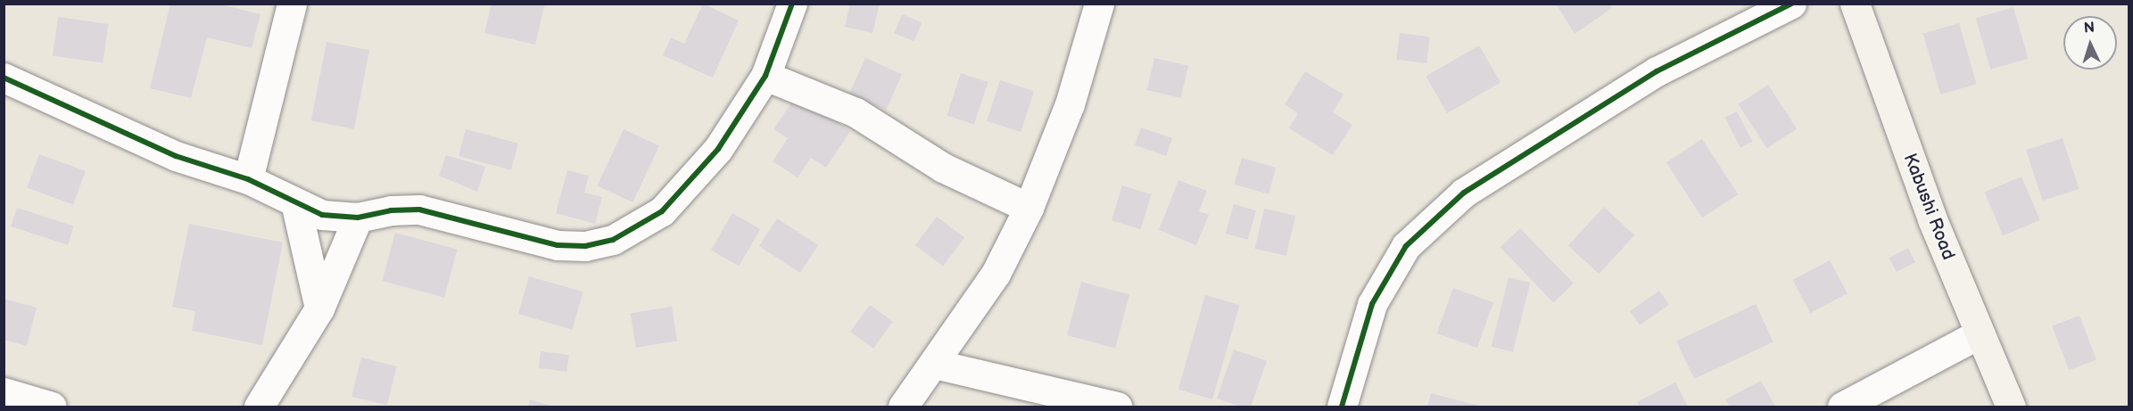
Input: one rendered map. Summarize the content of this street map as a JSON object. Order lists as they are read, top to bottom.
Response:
{
  "streets": {
    "main road": ["Kabushi Road"]
  },
  "north": "top"
}
